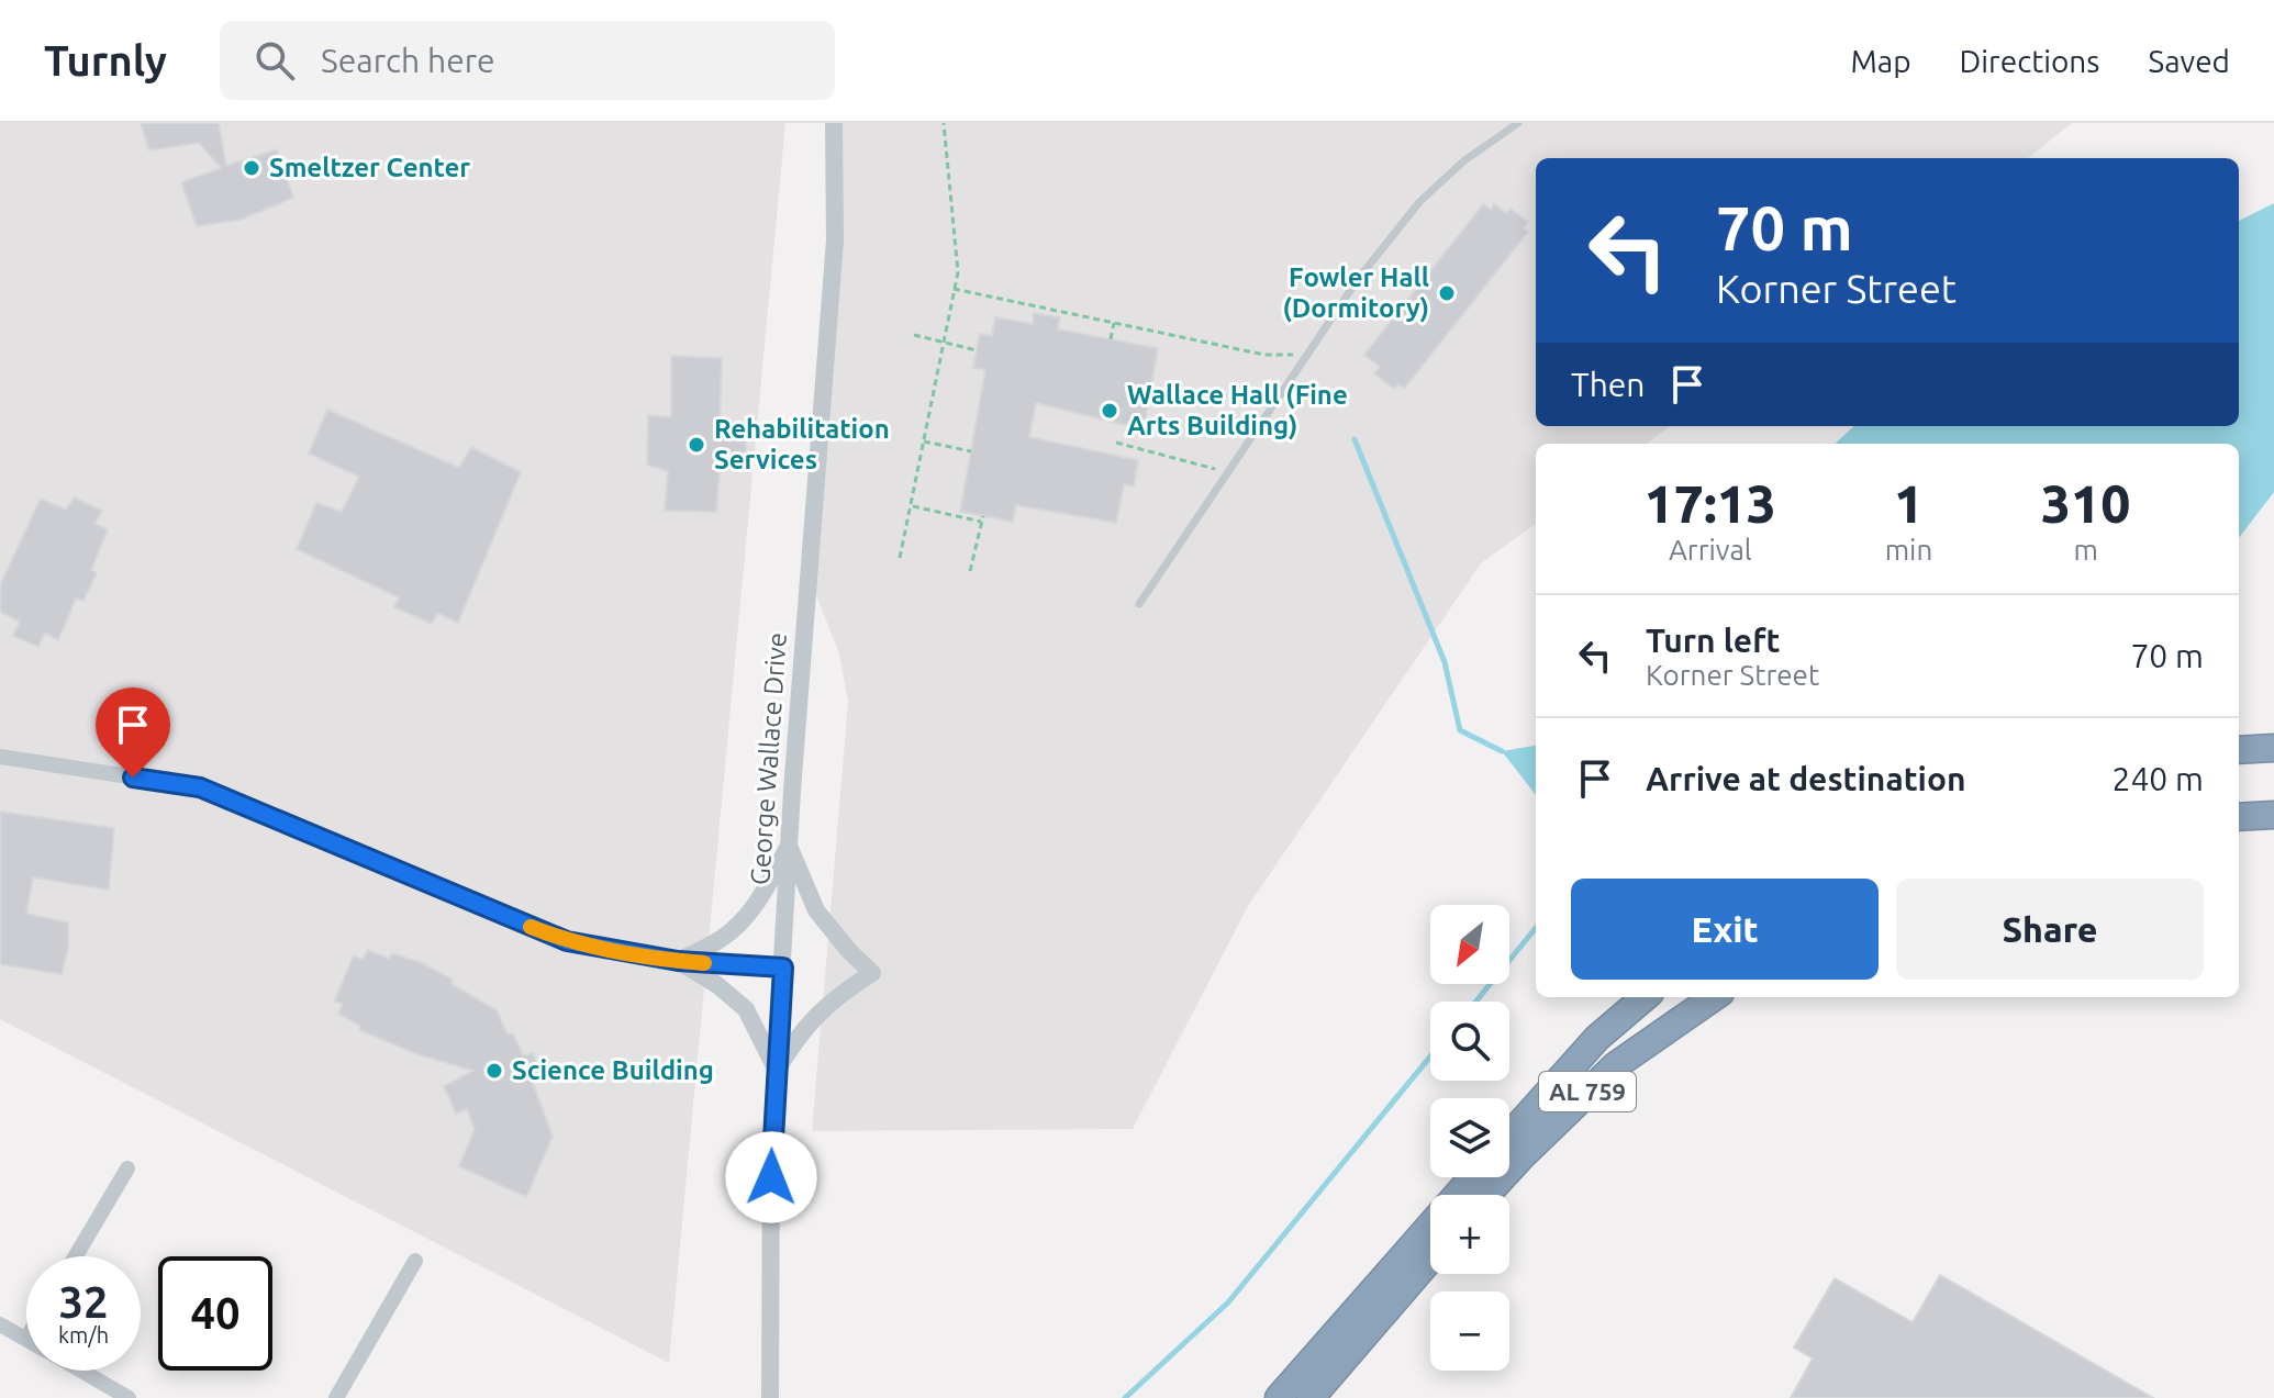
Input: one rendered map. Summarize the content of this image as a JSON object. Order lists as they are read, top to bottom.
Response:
{
  "streets": {
    "highway": ["AL 759"],
    "street": ["George Wallace Drive"]
  },
  "places": [
    "Smeltzer Center",
    "Fowler Hall (Dormitory)",
    "Wallace Hall (Fine Arts Building)",
    "Rehabilitation Services",
    "Science Building"
  ],
  "north": "bottom left",
  "page": {
    "header": "Turnly",
    "search": "Search here",
    "nav": ["Map", "Directions", "Saved"],
    "turn": ["70 m", "Korner Street"],
    "then": "Then",
    "eta": [
      "17:13",
      "Arrival",
      "1",
      "min",
      "310",
      "m"
    ],
    "list": [
      {
        "name": "Turn left",
        "note": "Korner Street",
        "value": "70 m"
      },
      {
        "name": "Arrive at destination",
        "value": "240 m"
      }
    ],
    "buttons": ["Exit", "Share"],
    "map_buttons": ["+", "−"],
    "speed": "32 km/h",
    "limit": "40"
  }
}
